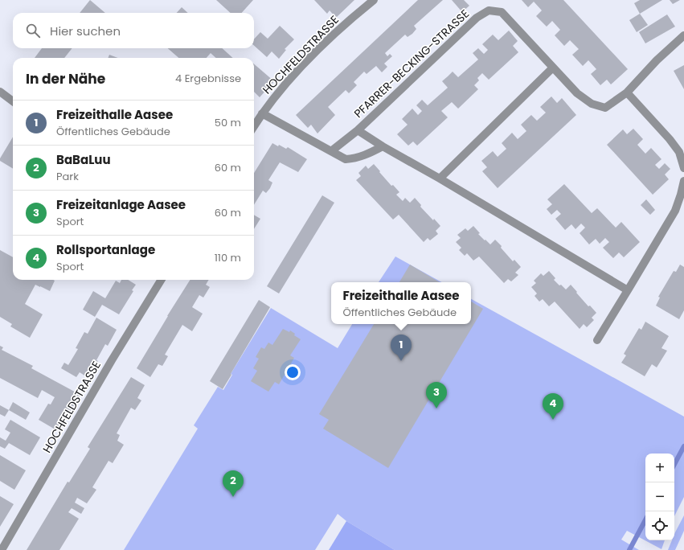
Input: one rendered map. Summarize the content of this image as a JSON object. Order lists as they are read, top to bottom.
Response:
{
  "streets": {
    "street": ["HOCHFELDSTRASSE", "PFARRER-BECKING-STRASSE"]
  },
  "page": {
    "search": "Hier suchen",
    "heading": ["In der Nähe", "4 Ergebnisse"],
    "list": [
      {
        "mark": "1",
        "name": "Freizeithalle Aasee",
        "note": "Öffentliches Gebäude",
        "value": "50 m"
      },
      {
        "mark": "2",
        "name": "BaBaLuu",
        "note": "Park",
        "value": "60 m"
      },
      {
        "mark": "3",
        "name": "Freizeitanlage Aasee",
        "note": "Sport",
        "value": "60 m"
      },
      {
        "mark": "4",
        "name": "Rollsportanlage",
        "note": "Sport",
        "value": "110 m"
      }
    ],
    "popup": ["Freizeithalle Aasee", "Öffentliches Gebäude"],
    "pins": [
      "1",
      "3",
      "4",
      "2"
    ],
    "map_buttons": ["+", "−"]
  }
}
